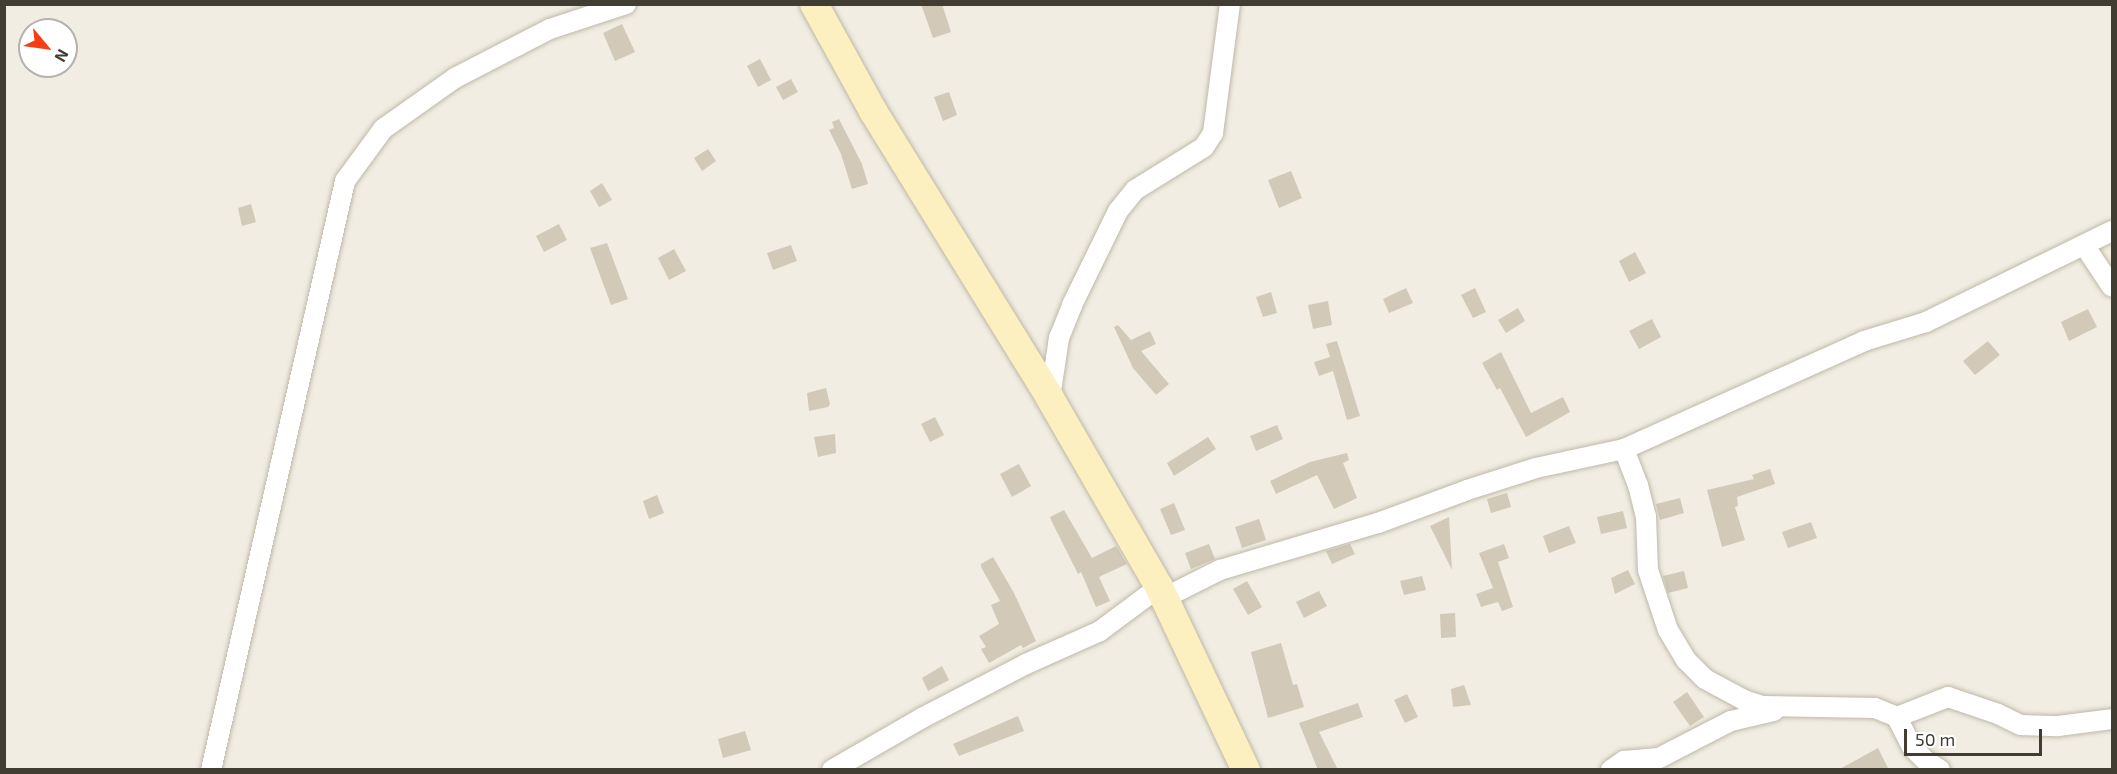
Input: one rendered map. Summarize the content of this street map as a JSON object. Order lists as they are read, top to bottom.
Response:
{
  "scale_bar": "50 m",
  "north": "bottom right"
}
